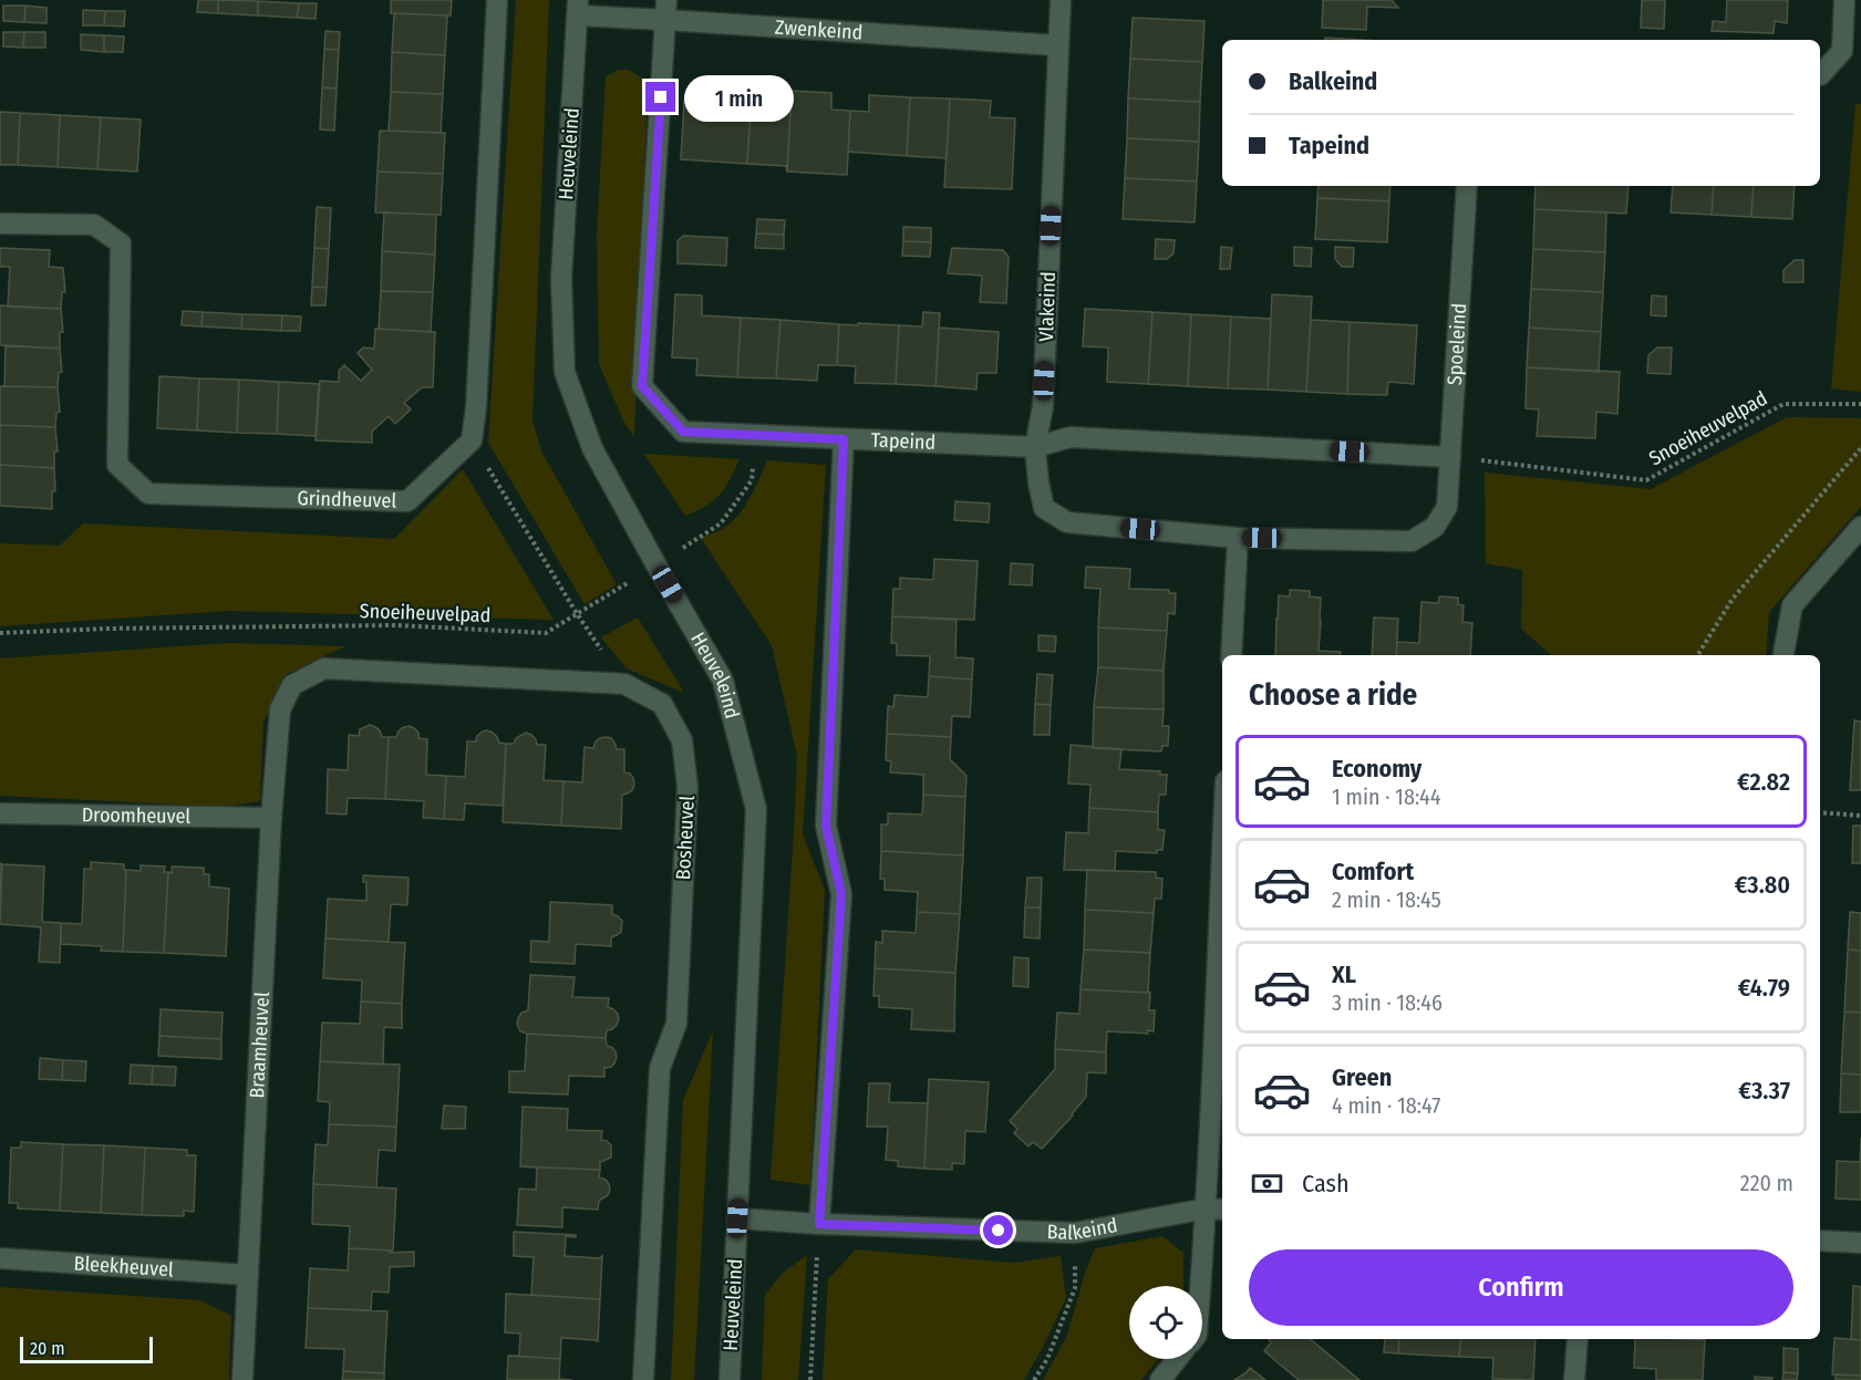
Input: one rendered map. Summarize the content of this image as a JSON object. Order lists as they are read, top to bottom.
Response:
{
  "streets": {
    "street": [
      "Zwenkeind",
      "Heuveleind",
      "Vlakeind",
      "Spoeleind",
      "Tapeind",
      "Grindheuvel",
      "Droomheuvel",
      "Bosheuvel",
      "Braamheuvel",
      "Balkeind",
      "Bleekheuvel"
    ],
    "path": ["Snoeiheuvelpad"]
  },
  "crossings": [
    ["Zwenkeind", "Heuveleind"],
    ["Zwenkeind", "Vlakeind"],
    ["Zwenkeind", "Tapeind"],
    ["Heuveleind", "Snoeiheuvelpad"],
    ["Heuveleind", "Balkeind"],
    ["Vlakeind", "Tapeind"],
    ["Spoeleind", "Snoeiheuvelpad"],
    ["Spoeleind", "Tapeind"],
    ["Snoeiheuvelpad", "Tapeind"],
    ["Droomheuvel", "Braamheuvel"],
    ["Bosheuvel", "Braamheuvel"],
    ["Braamheuvel", "Bleekheuvel"]
  ],
  "scale_bar": "20 m",
  "page": {
    "banner": ["Balkeind", "Tapeind"],
    "bubble": "1 min",
    "heading": "Choose a ride",
    "list": [
      {
        "name": "Economy",
        "note": "1 min · 18:44",
        "value": "€2.82"
      },
      {
        "name": "Comfort",
        "note": "2 min · 18:45",
        "value": "€3.80"
      },
      {
        "name": "XL",
        "note": "3 min · 18:46",
        "value": "€4.79"
      },
      {
        "name": "Green",
        "note": "4 min · 18:47",
        "value": "€3.37"
      }
    ],
    "pay": ["Cash", "220 m"],
    "buttons": "Confirm",
    "scale": "20 m"
  }
}
